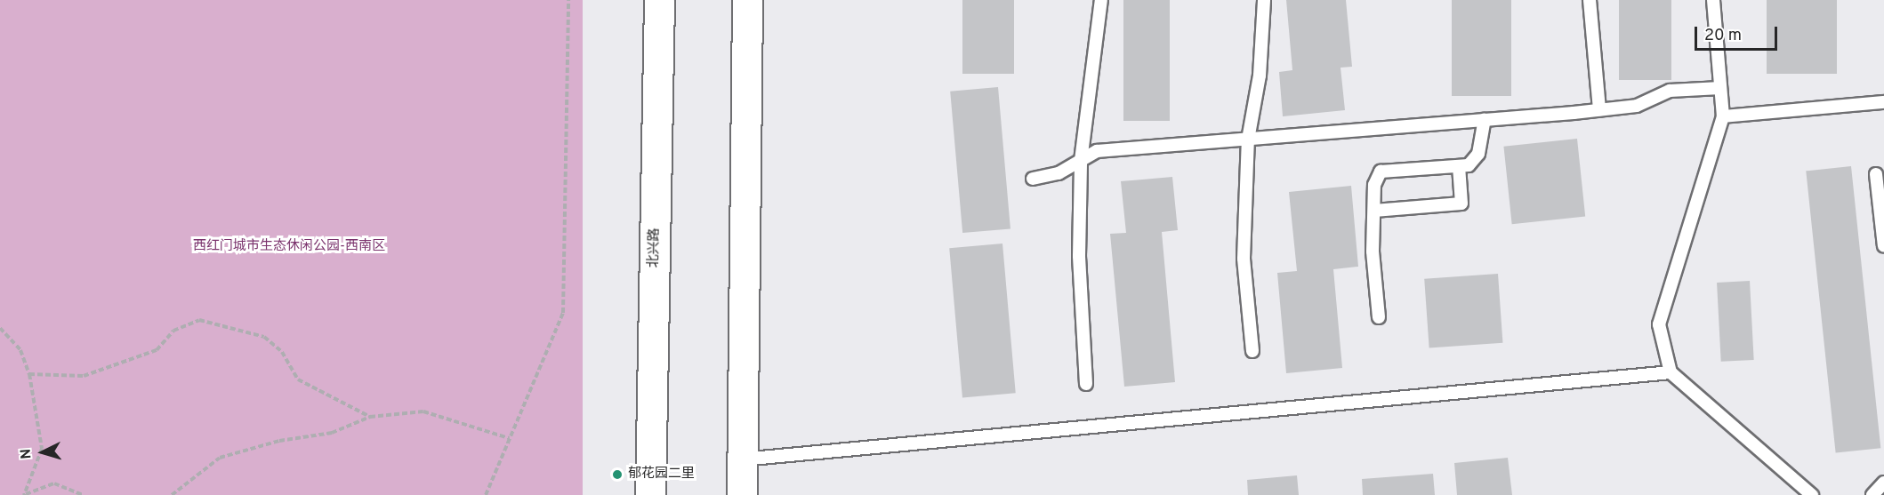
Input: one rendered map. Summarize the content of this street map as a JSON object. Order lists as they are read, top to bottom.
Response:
{
  "streets": {
    "main road": ["北兴路"]
  },
  "parks": ["西红门城市生态休闲公园-西南区"],
  "places": ["郁花园二里"],
  "scale_bar": "20 m",
  "north": "left"
}
